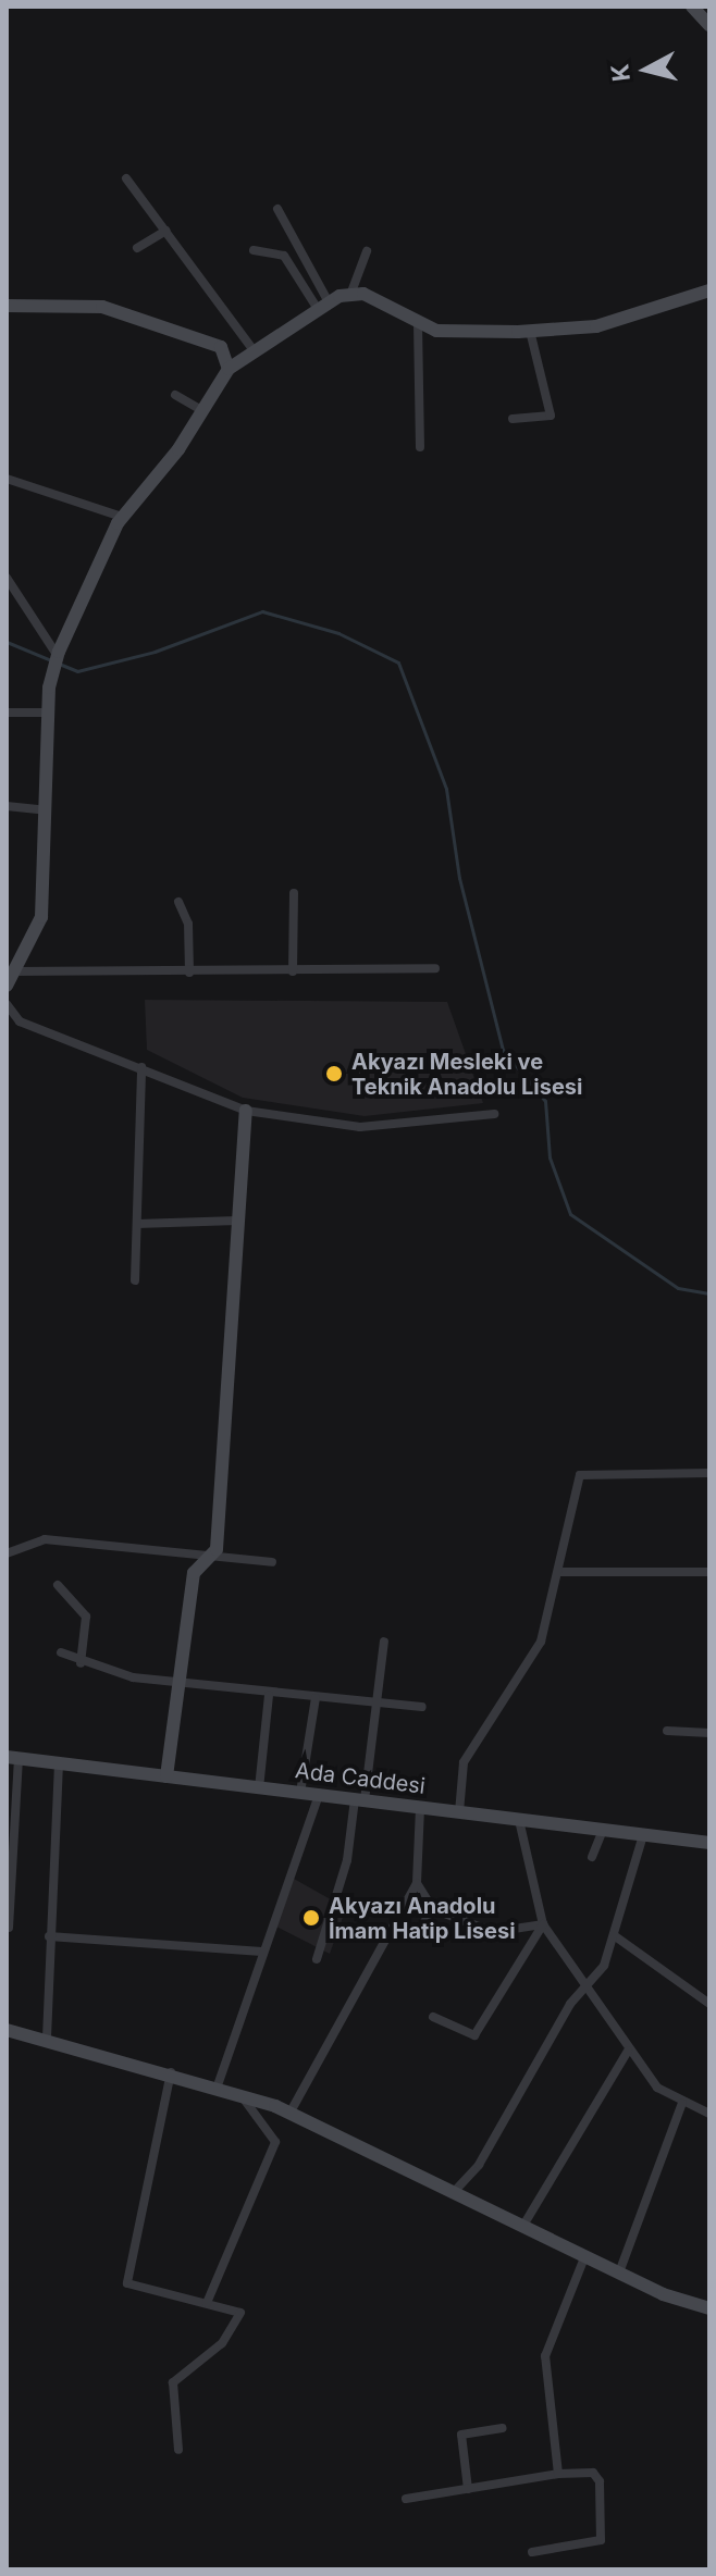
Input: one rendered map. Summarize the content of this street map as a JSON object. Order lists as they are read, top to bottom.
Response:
{
  "streets": {
    "street": ["Ada Caddesi"]
  },
  "places": ["Akyazı Mesleki ve Teknik Anadolu Lisesi", "Akyazı Anadolu İmam Hatip Lisesi"],
  "north": "left"
}
